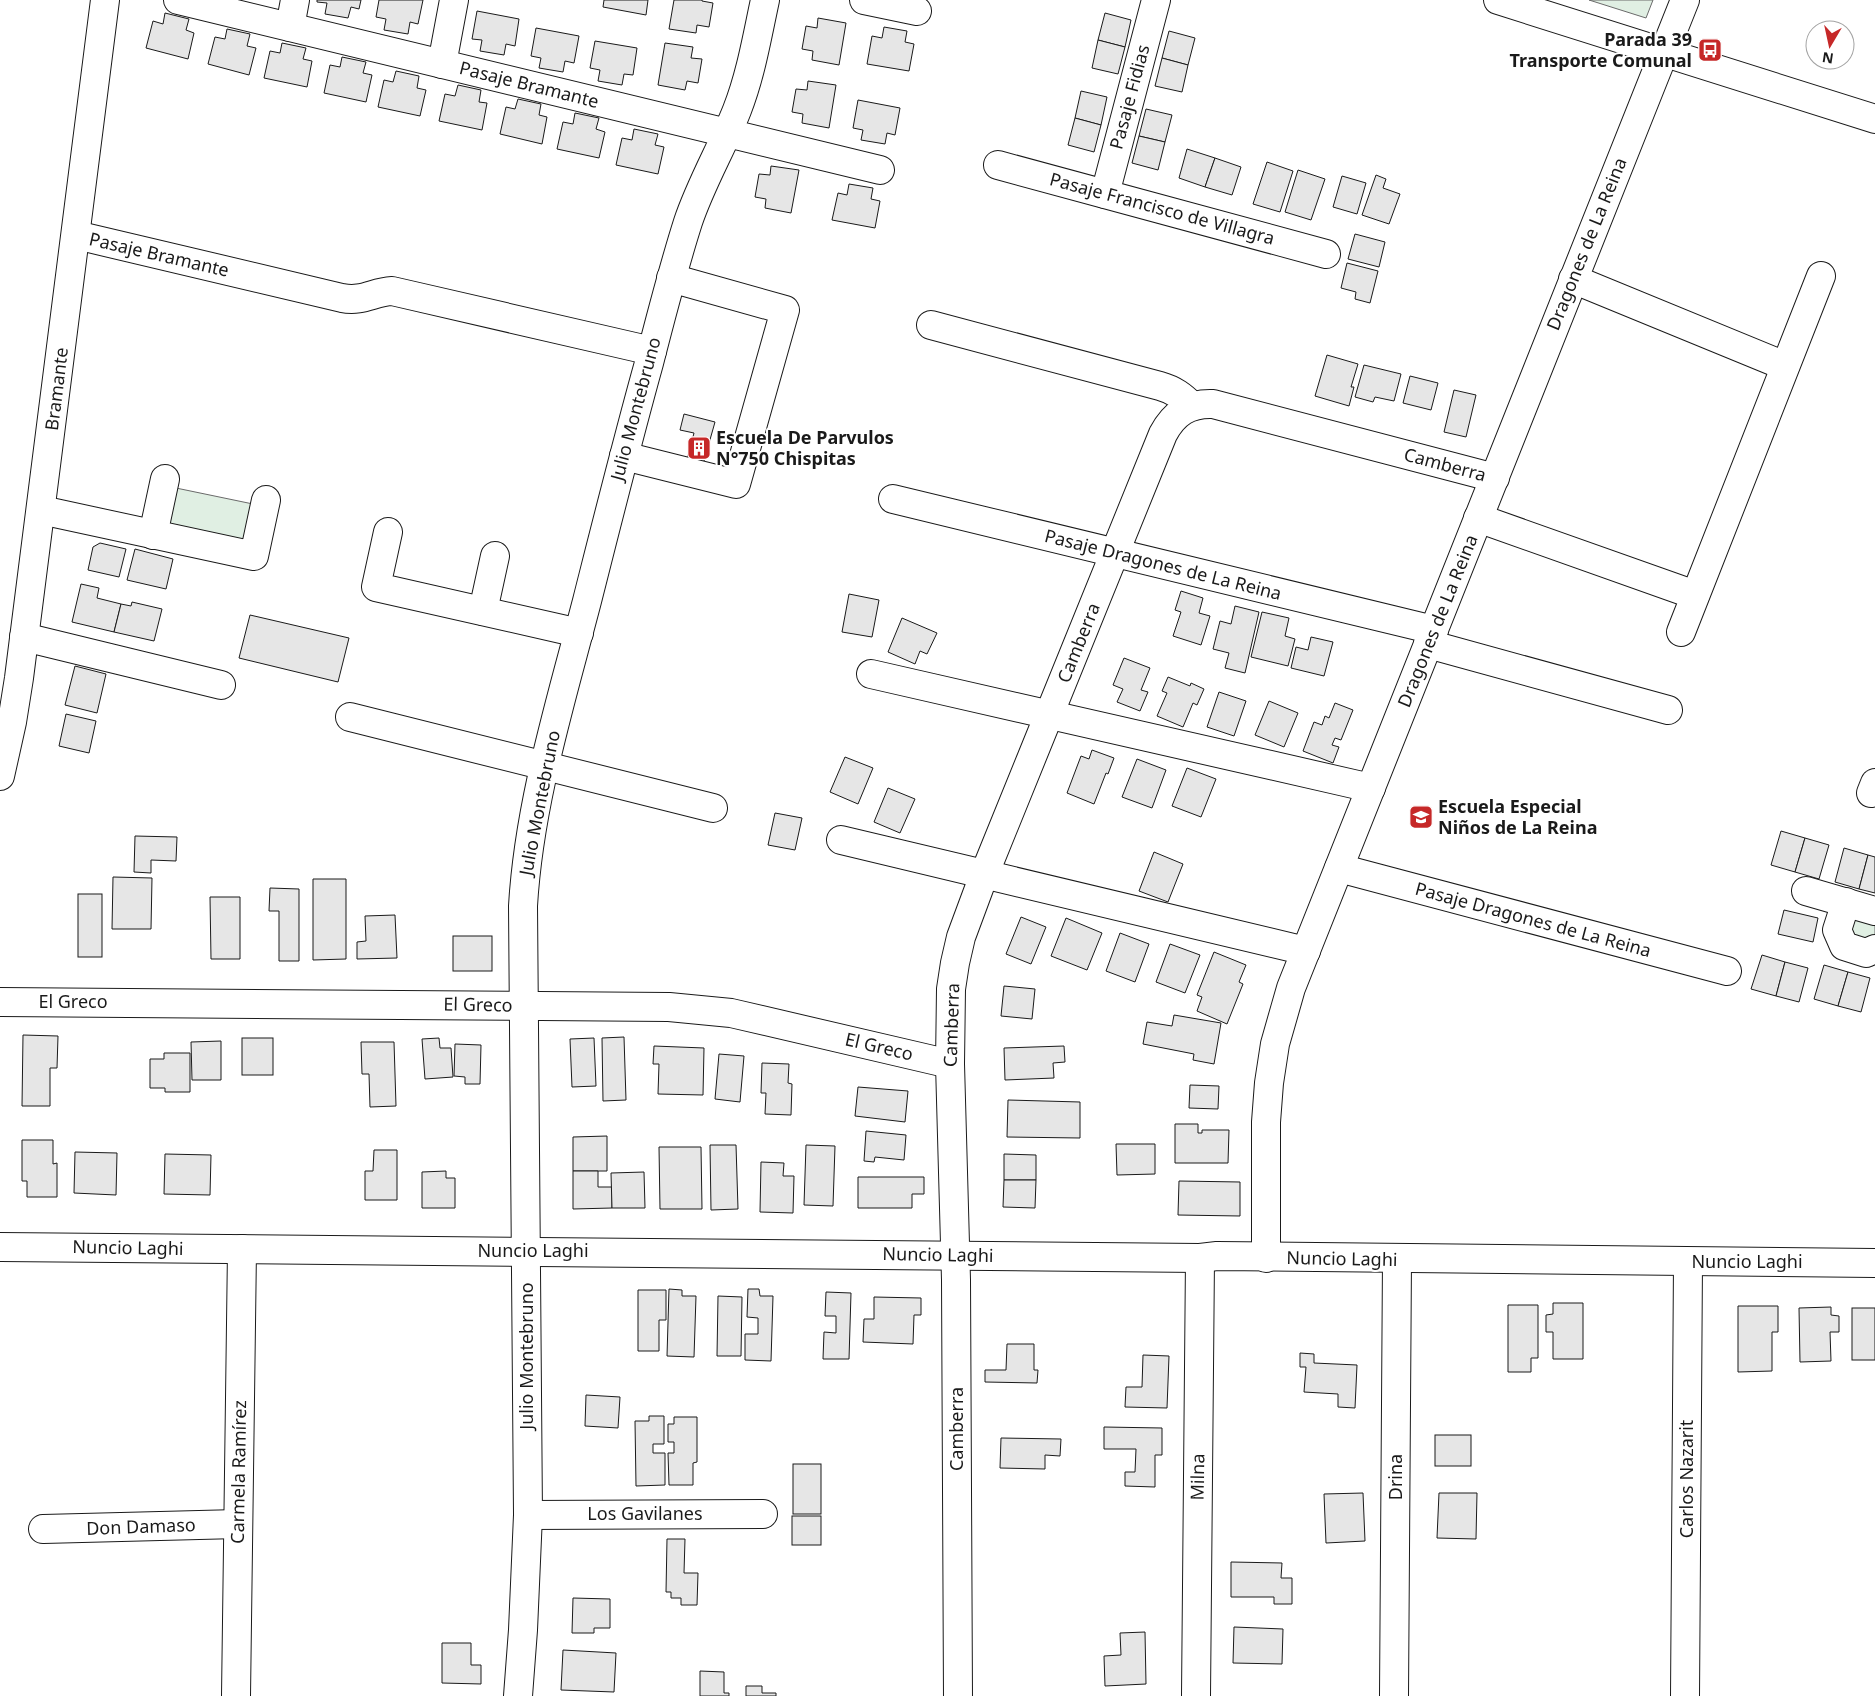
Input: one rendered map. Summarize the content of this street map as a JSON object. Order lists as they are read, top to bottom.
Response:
{
  "streets": {
    "street": [
      "Pasaje Bramante",
      "Pasaje Fidias",
      "Pasaje Francisco de Villagra",
      "Dragones de La Reina",
      "Bramante",
      "Julio Montebruno",
      "Camberra",
      "Pasaje Dragones de La Reina",
      "El Greco",
      "Nuncio Laghi",
      "Carmela Ramírez",
      "Milna",
      "Drina",
      "Carlos Nazarit",
      "Los Gavilanes",
      "Don Damaso"
    ]
  },
  "crossings": [
    ["Pasaje Bramante", "Bramante"],
    ["Pasaje Bramante", "Julio Montebruno"],
    ["Pasaje Fidias", "Pasaje Francisco de Villagra"],
    ["Dragones de La Reina", "Camberra"],
    ["Dragones de La Reina", "Pasaje Dragones de La Reina"],
    ["Dragones de La Reina", "Nuncio Laghi"],
    ["Julio Montebruno", "El Greco"],
    ["Julio Montebruno", "Nuncio Laghi"],
    ["Julio Montebruno", "Los Gavilanes"],
    ["Camberra", "Pasaje Dragones de La Reina"],
    ["Camberra", "El Greco"],
    ["Camberra", "Nuncio Laghi"],
    ["Nuncio Laghi", "Carmela Ramírez"],
    ["Nuncio Laghi", "Milna"],
    ["Nuncio Laghi", "Drina"],
    ["Nuncio Laghi", "Carlos Nazarit"],
    ["Carmela Ramírez", "Don Damaso"]
  ],
  "places": {
    "bus stop": ["Parada 39 Transporte Comunal"],
    "building": ["Escuela De Parvulos N°750 Chispitas"],
    "school or university": ["Escuela Especial Niños de La Reina"]
  },
  "north": "bottom"
}
